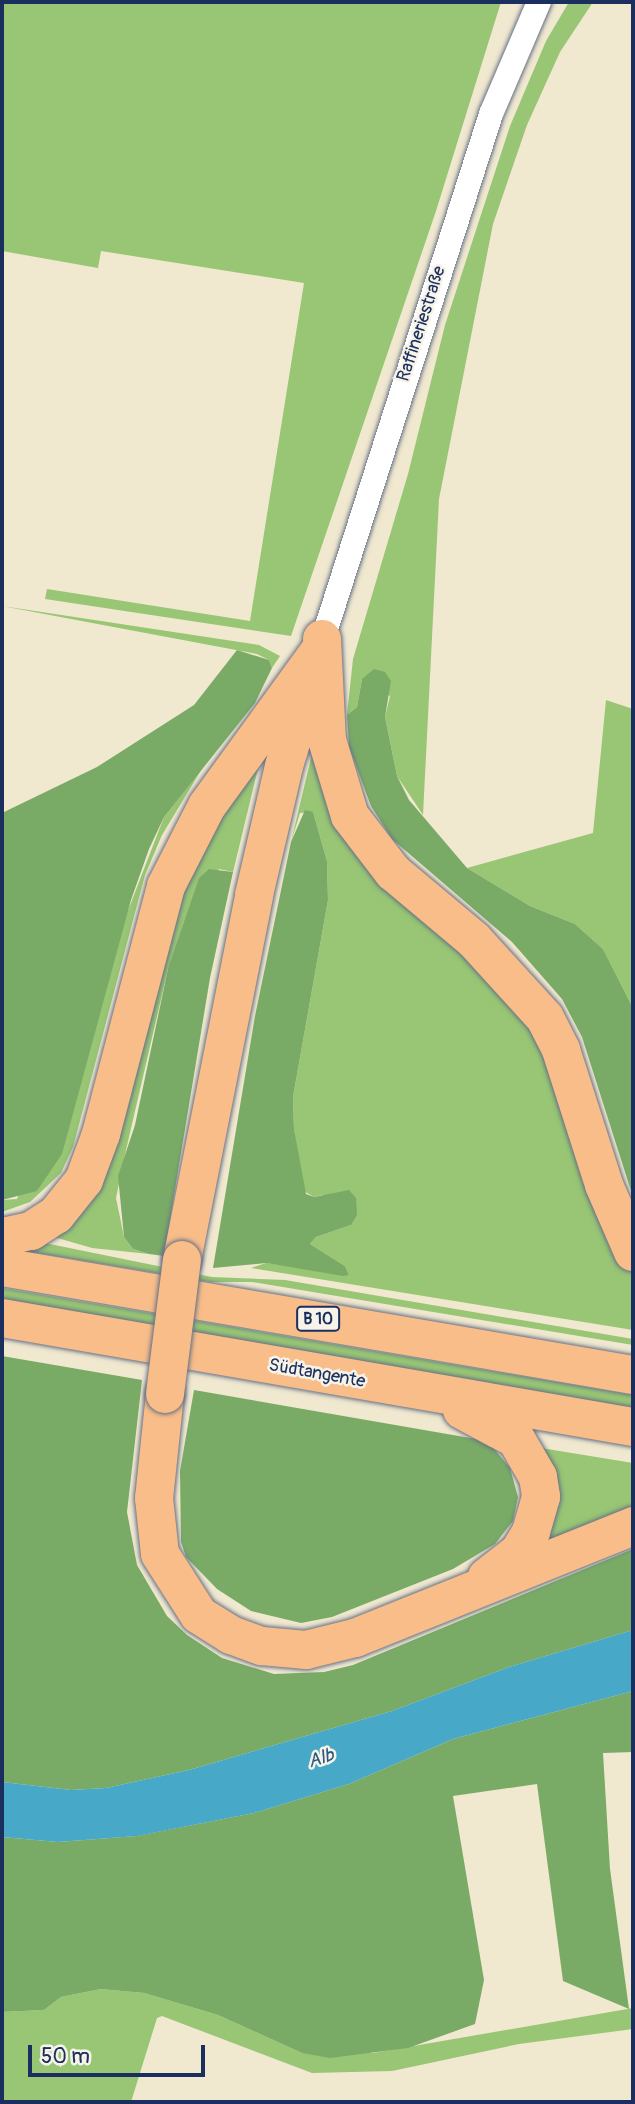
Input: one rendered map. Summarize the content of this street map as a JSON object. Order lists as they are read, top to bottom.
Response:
{
  "streets": {
    "highway": ["B 10", "Südtangente"],
    "street": ["Raffineriestraße"]
  },
  "water": ["Alb"],
  "scale_bar": "50 m"
}
